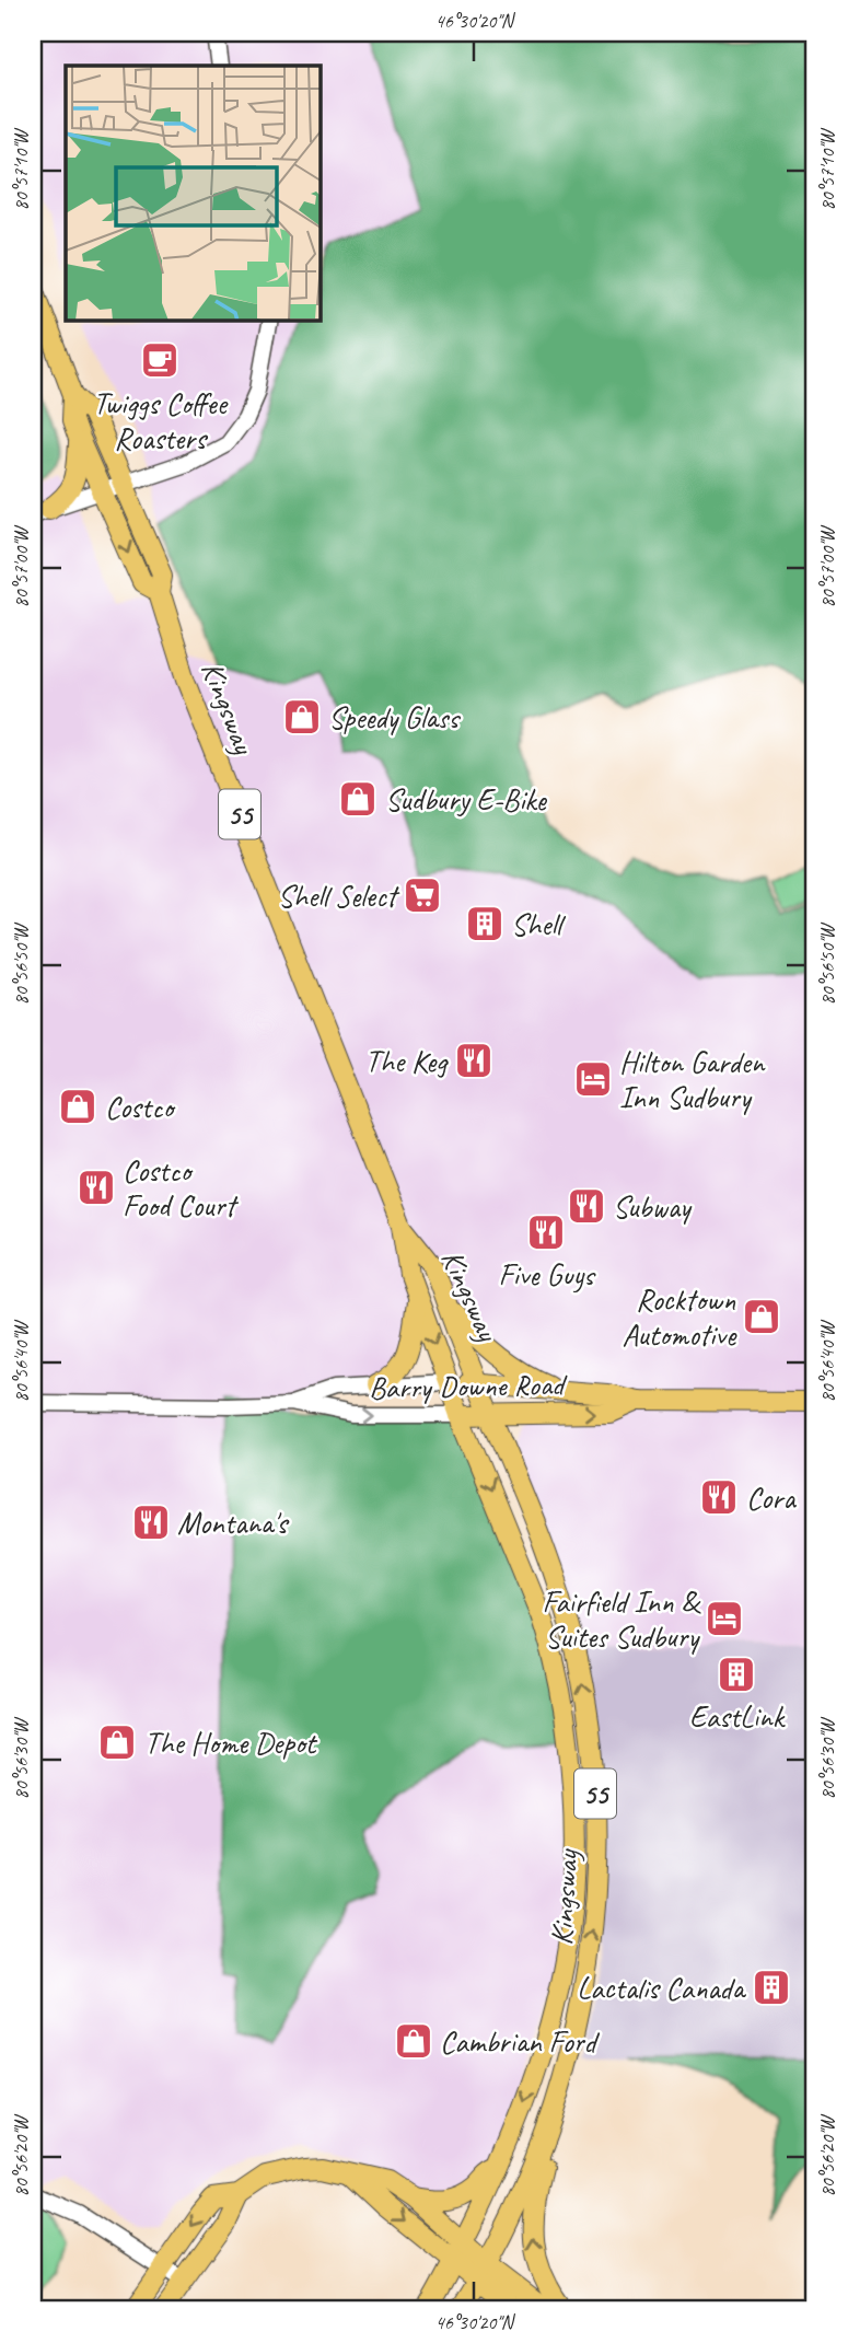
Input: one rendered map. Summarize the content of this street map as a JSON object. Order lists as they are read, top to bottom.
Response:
{
  "streets": {
    "main road": ["Kingsway", "55", "Barry Downe Road"]
  },
  "crossings": [
    ["Kingsway", "Barry Downe Road"]
  ],
  "places": {
    "cafe": ["Twiggs Coffee Roasters"],
    "shop": [
      "Speedy Glass",
      "Sudbury E-Bike",
      "Costco",
      "Rocktown Automotive",
      "The Home Depot",
      "Cambrian Ford"
    ],
    "supermarket": ["Shell Select"],
    "building": ["Shell", "EastLink", "Lactalis Canada"],
    "restaurant": [
      "The Keg",
      "Costco Food Court",
      "Subway",
      "Five Guys",
      "Cora",
      "Montana's"
    ],
    "hotel": ["Hilton Garden Inn Sudbury", "Fairfield Inn & Suites Sudbury"]
  },
  "coordinates": [
    "46°30'20\"N",
    "80°57'10\"W",
    "80°57'00\"W",
    "80°56'50\"W",
    "80°56'40\"W",
    "80°56'30\"W",
    "80°56'20\"W"
  ]
}
